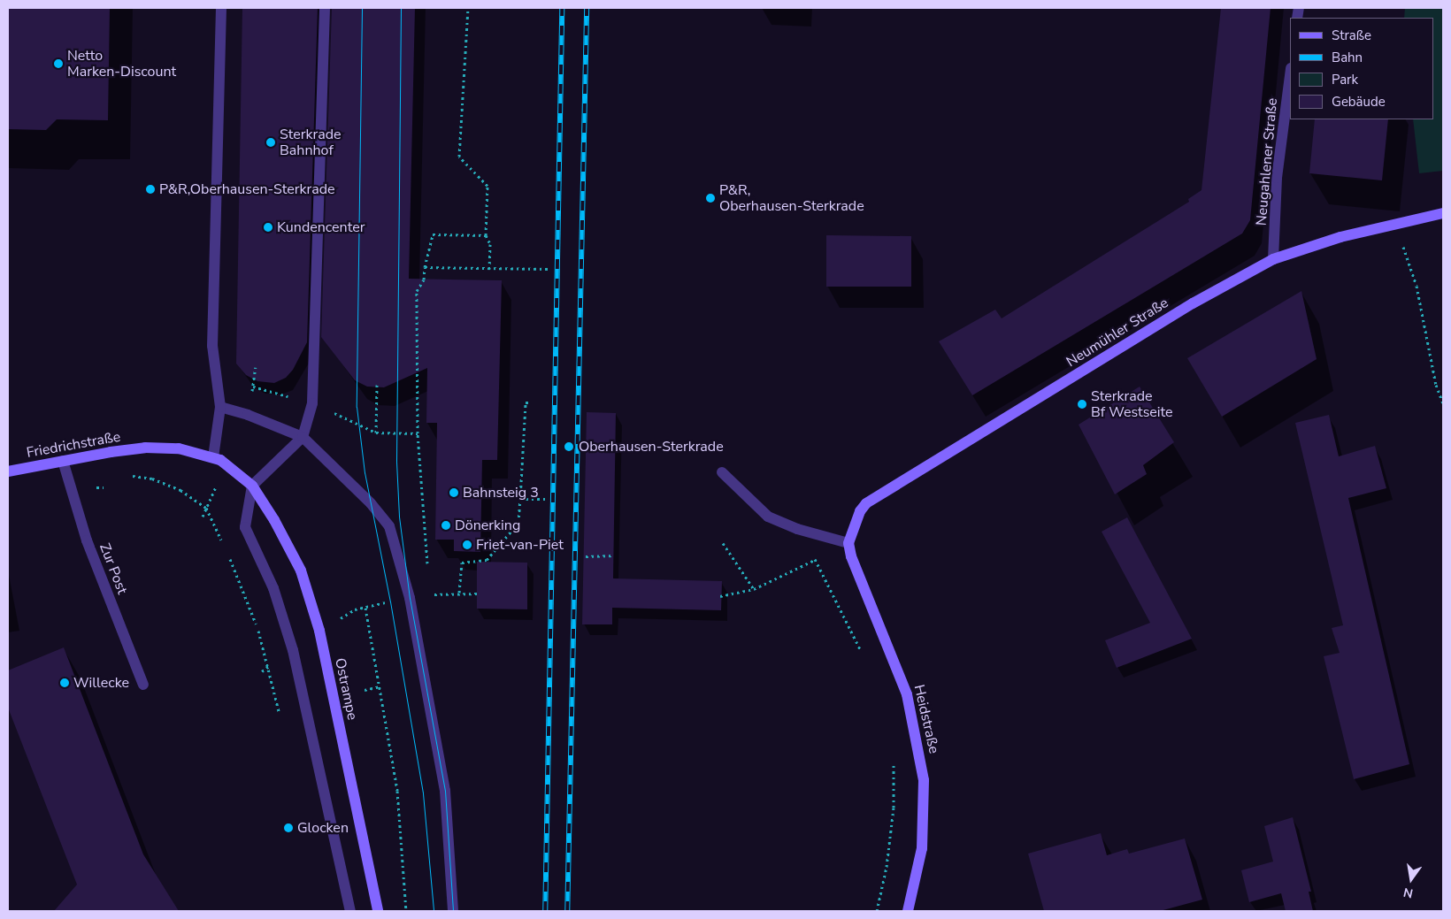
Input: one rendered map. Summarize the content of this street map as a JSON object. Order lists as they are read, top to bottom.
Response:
{
  "streets": {
    "main road": [
      "Neumühler Straße",
      "Friedrichstraße",
      "Ostrampe",
      "Heidstraße"
    ],
    "street": ["Neugahlener Straße", "Zur Post"]
  },
  "crossings": [
    ["Neugahlener Straße", "Neumühler Straße"],
    ["Neumühler Straße", "Heidstraße"],
    ["Friedrichstraße", "Zur Post"],
    ["Friedrichstraße", "Ostrampe"]
  ],
  "places": [
    "Netto Marken-Discount",
    "Sterkrade Bahnhof",
    "P&R,Oberhausen-Sterkrade",
    "P&R, Oberhausen-Sterkrade",
    "Kundencenter",
    "Sterkrade Bf Westseite",
    "Oberhausen-Sterkrade",
    "Bahnsteig 3",
    "Dönerking",
    "Friet-van-Piet",
    "Willecke",
    "Glocken"
  ],
  "legend": [
    "Straße",
    "Bahn",
    "Park",
    "Gebäude"
  ],
  "north": "bottom"
}
